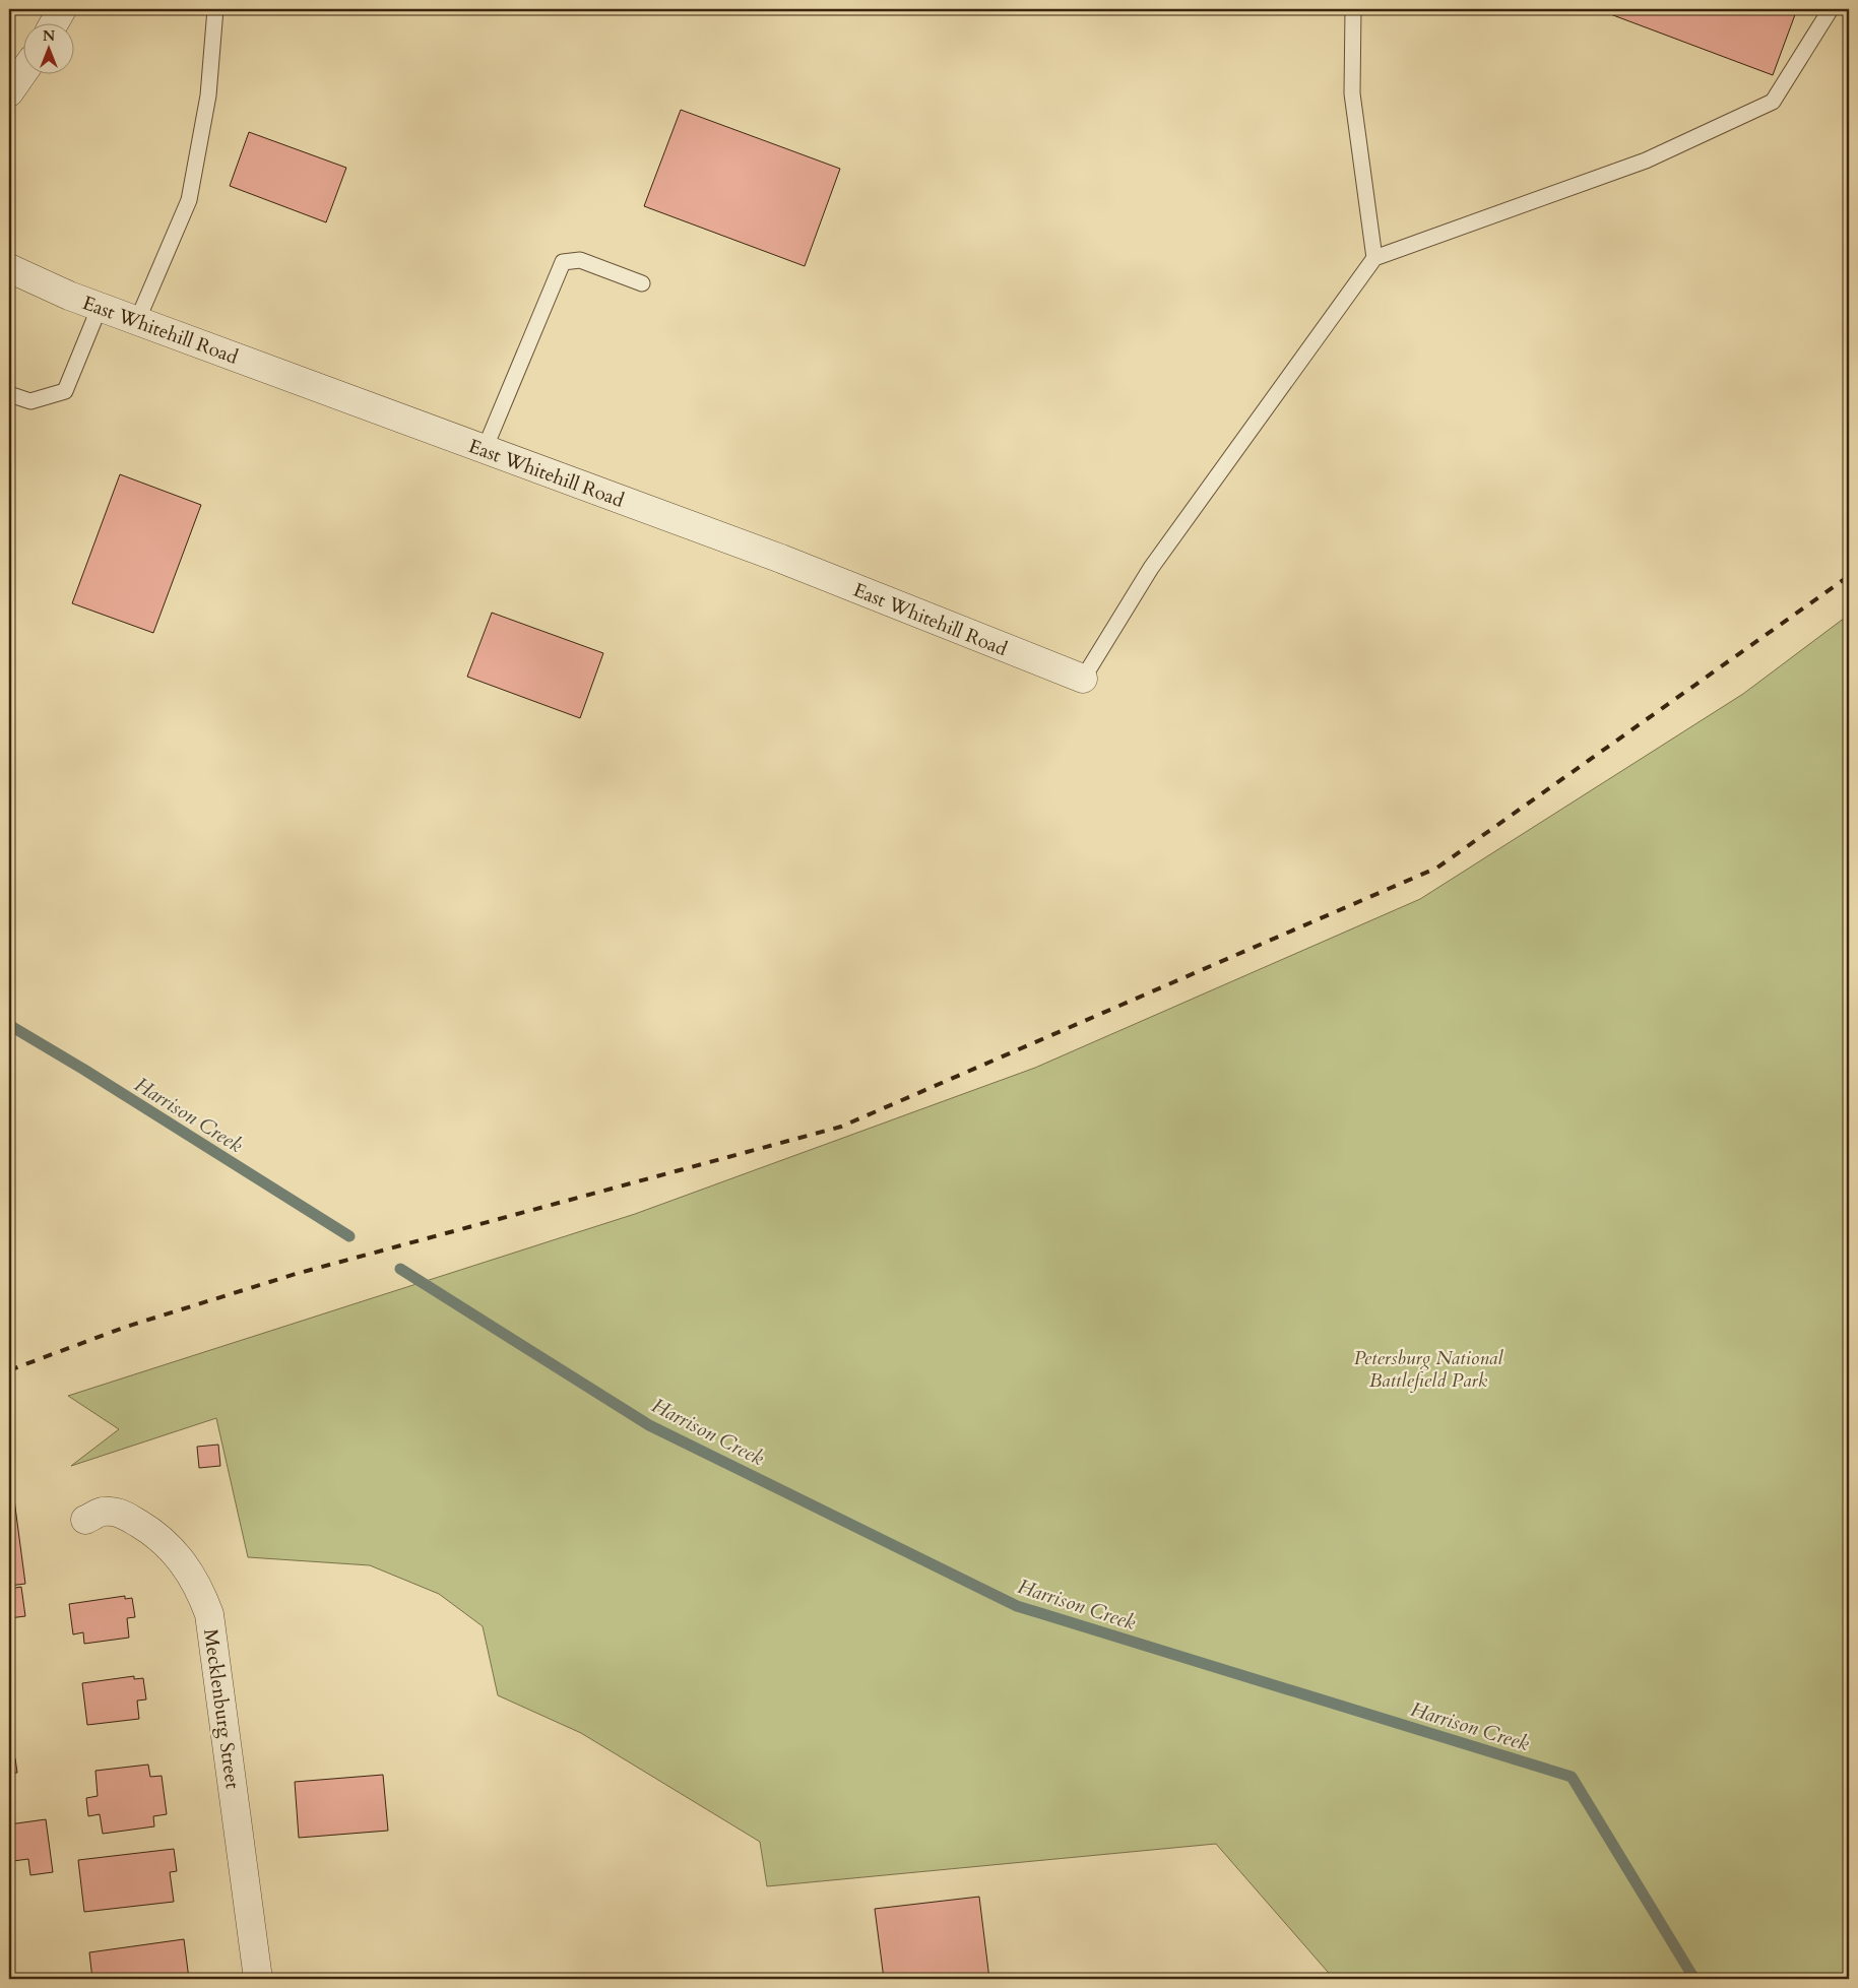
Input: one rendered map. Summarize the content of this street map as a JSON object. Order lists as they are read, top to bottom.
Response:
{
  "streets": {
    "street": ["East Whitehill Road", "Mecklenburg Street"]
  },
  "water": ["Harrison Creek"],
  "parks": ["Petersburg National Battlefield Park"],
  "north": "top"
}
